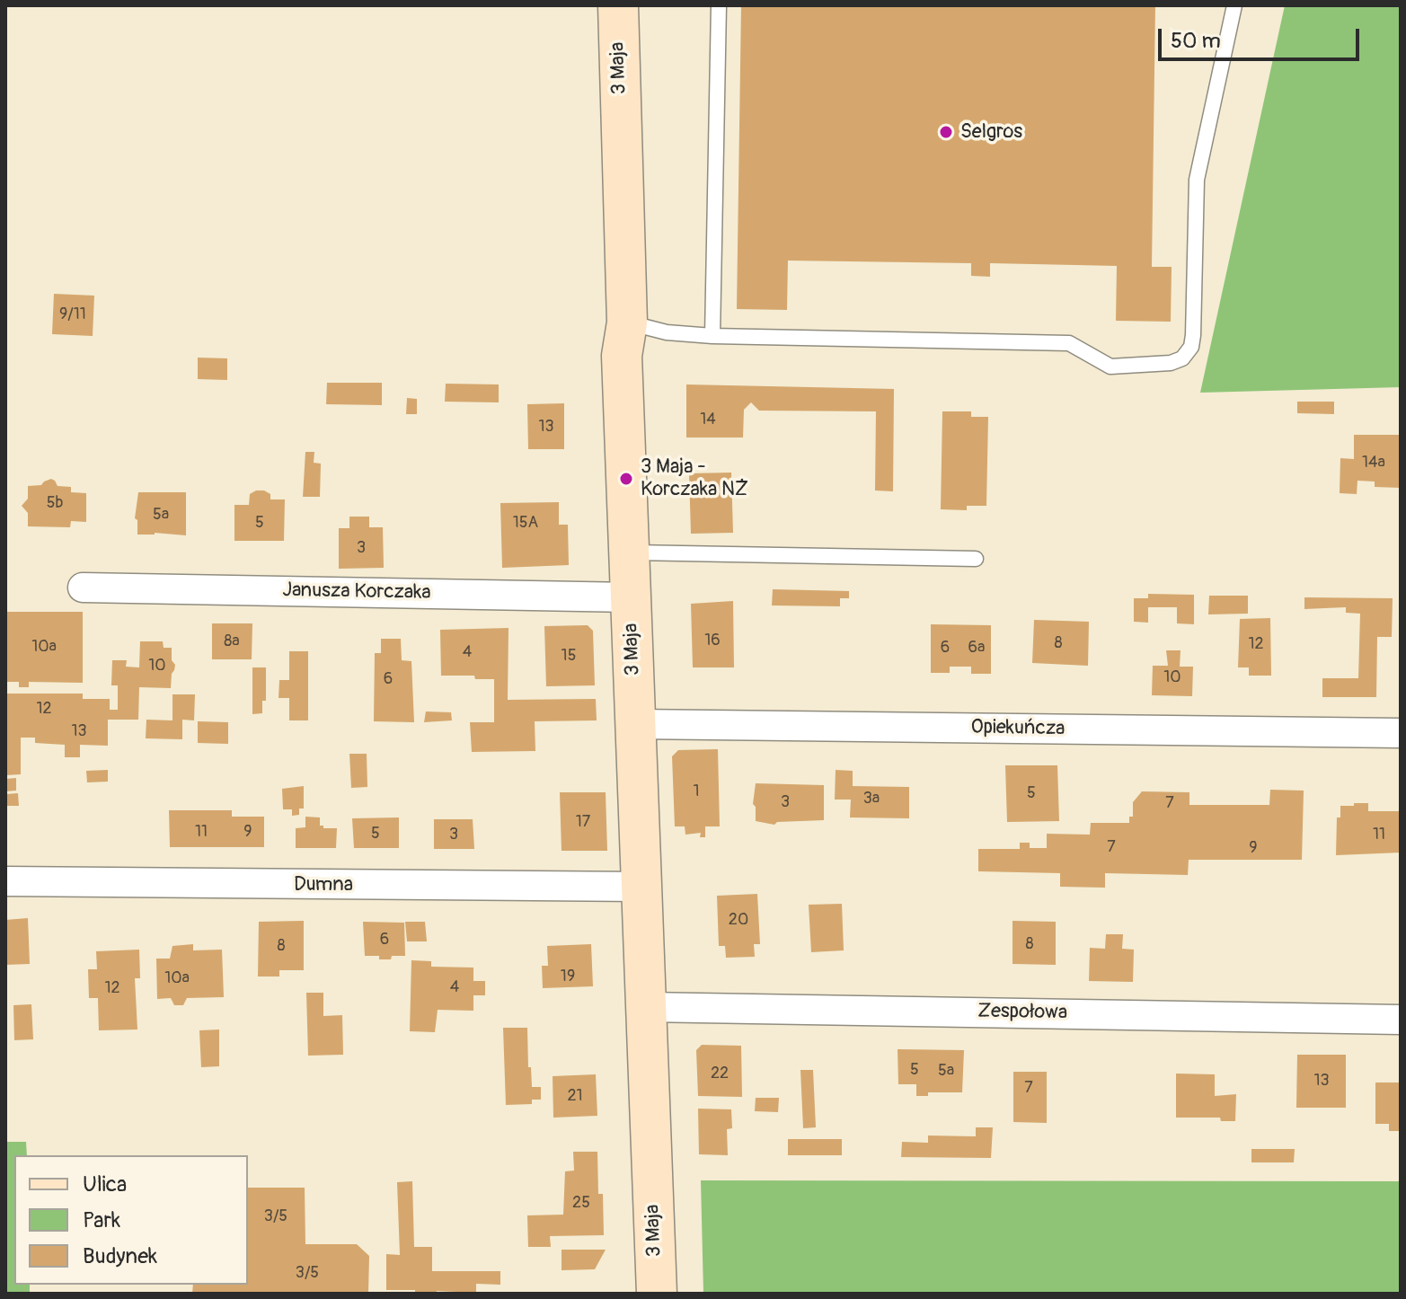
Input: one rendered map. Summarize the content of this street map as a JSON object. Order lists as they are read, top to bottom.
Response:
{
  "streets": {
    "street": [
      "3 Maja",
      "Janusza Korczaka",
      "Opiekuńcza",
      "Dumna",
      "Zespołowa"
    ]
  },
  "crossings": [
    ["3 Maja", "Janusza Korczaka"],
    ["3 Maja", "Opiekuńcza"],
    ["3 Maja", "Dumna"],
    ["3 Maja", "Zespołowa"]
  ],
  "places": ["Selgros", "3 Maja - Korczaka NŻ"],
  "house_numbers": [
    "9/11",
    "14",
    "13",
    "14a",
    "5b",
    "5a",
    "5",
    "15A",
    "3",
    "16",
    "8a",
    "8",
    "12",
    "10a",
    "6",
    "6a",
    "4",
    "15",
    "10",
    "10",
    "6",
    "12",
    "13",
    "1",
    "5",
    "3a",
    "3",
    "7",
    "17",
    "11",
    "9",
    "5",
    "3",
    "11",
    "7",
    "9",
    "20",
    "6",
    "8",
    "8",
    "19",
    "10a",
    "4",
    "12",
    "5",
    "5a",
    "22",
    "13",
    "7",
    "21",
    "25",
    "3/5",
    "3/5"
  ],
  "legend": ["Ulica", "Park", "Budynek"],
  "scale_bar": "50 m"
}
